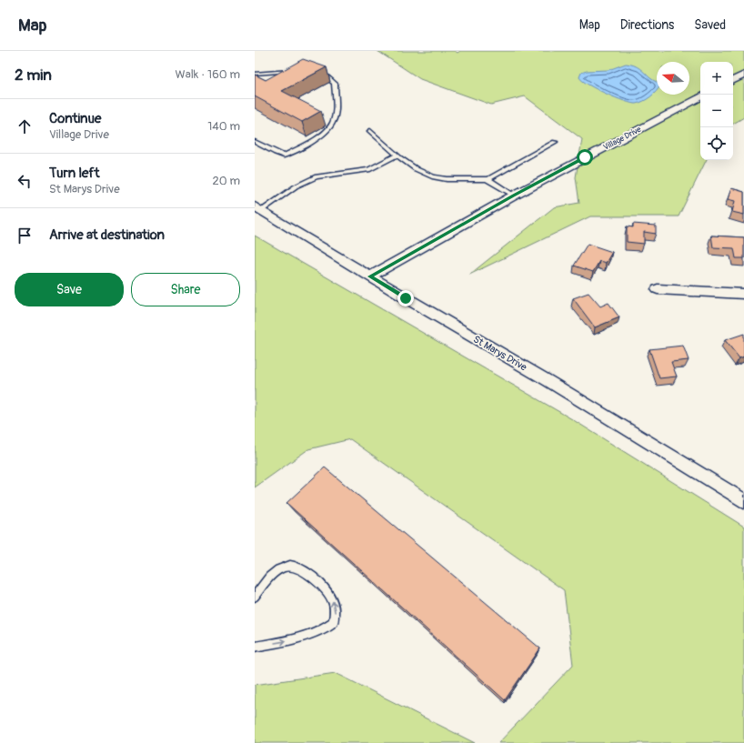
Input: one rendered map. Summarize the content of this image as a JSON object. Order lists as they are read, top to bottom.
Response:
{
  "streets": {
    "street": ["Village Drive", "St Marys Drive"]
  },
  "crossings": [
    ["Village Drive", "St Marys Drive"]
  ],
  "north": "left",
  "page": {
    "header": "Map",
    "nav": ["Map", "Directions", "Saved"],
    "heading": ["2 min", "Walk · 160 m"],
    "map_buttons": ["+", "−"],
    "list": [
      ["Continue", "Village Drive", "140 m"],
      ["Turn left", "St Marys Drive", "20 m"],
      "Arrive at destination"
    ],
    "buttons": ["Save", "Share"]
  }
}
